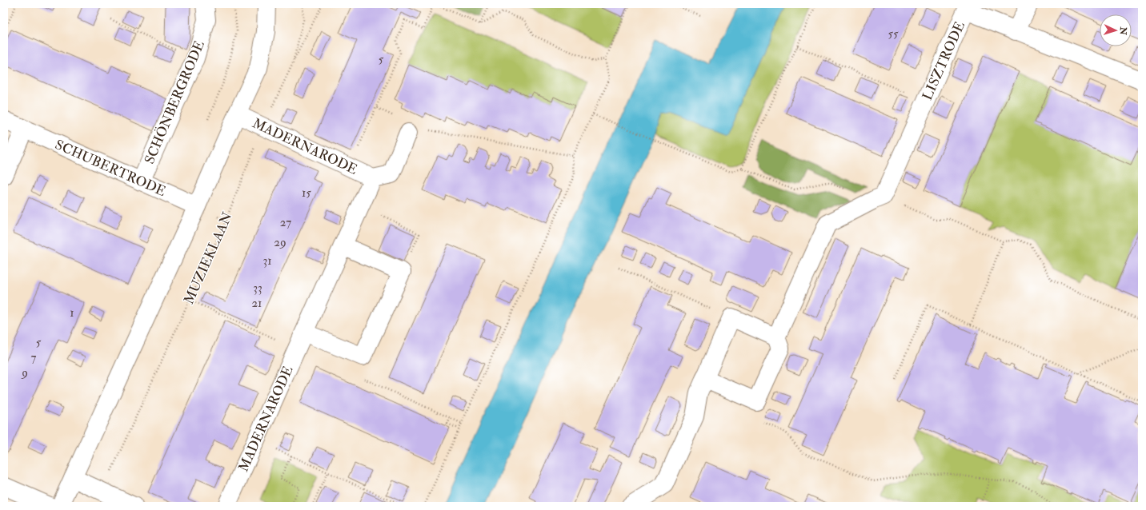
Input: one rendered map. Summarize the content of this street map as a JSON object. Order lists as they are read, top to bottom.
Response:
{
  "streets": {
    "street": [
      "LISZTRODE",
      "SCHÖNBERGRODE",
      "MADERNARODE",
      "SCHUBERTRODE"
    ],
    "path": ["MUZIEKLAAN"]
  },
  "crossings": [
    ["SCHÖNBERGRODE", "SCHUBERTRODE"],
    ["MADERNARODE", "MUZIEKLAAN"]
  ],
  "house_numbers": [
    "55",
    "5",
    "15",
    "27",
    "29",
    "31",
    "33",
    "21",
    "1",
    "5",
    "7",
    "9"
  ],
  "north": "right"
}
